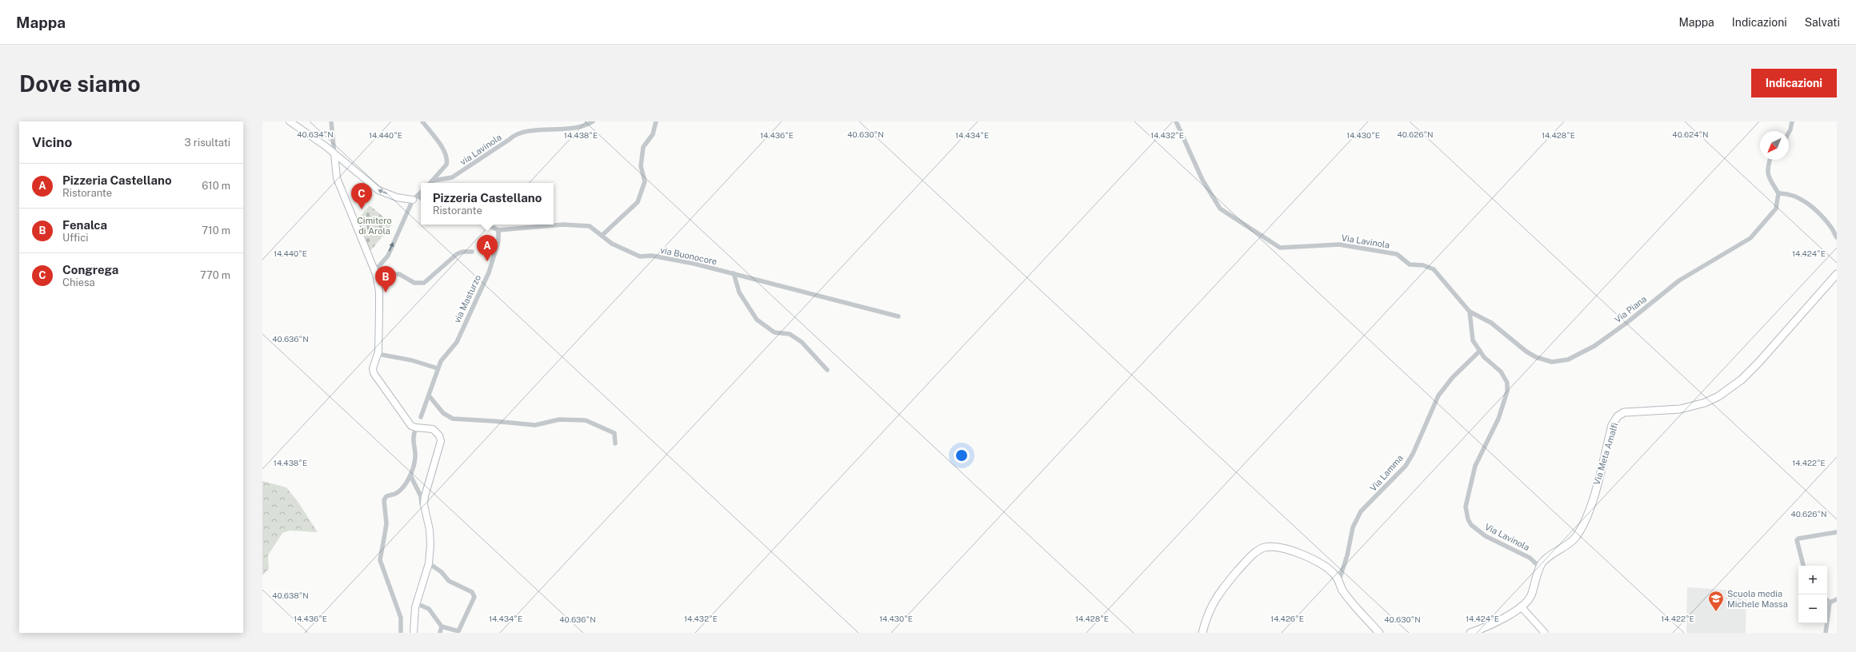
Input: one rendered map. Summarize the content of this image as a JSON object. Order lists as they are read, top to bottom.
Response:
{
  "streets": {
    "main road": ["Via Meta Amalfi"],
    "street": [
      "via Lavinola",
      "Via Lavinola",
      "via Buonocore",
      "via Masturzo",
      "Via Piana",
      "Via Lamma"
    ]
  },
  "crossings": [
    ["Via Lavinola", "Via Piana"],
    ["Via Lavinola", "Via Meta Amalfi"],
    ["Via Lavinola", "Via Lamma"],
    ["via Buonocore", "via Masturzo"]
  ],
  "parks": ["Cimitero di Arola"],
  "places": {
    "school or university": ["Scuola media Michele Massa"]
  },
  "north": "bottom left",
  "page": {
    "header": "Mappa",
    "nav": ["Mappa", "Indicazioni", "Salvati"],
    "buttons": "Indicazioni",
    "title": "Dove siamo",
    "heading": ["Vicino", "3 risultati"],
    "list": [
      {
        "mark": "A",
        "name": "Pizzeria Castellano",
        "note": "Ristorante",
        "value": "610 m"
      },
      {
        "mark": "B",
        "name": "Fenalca",
        "note": "Uffici",
        "value": "710 m"
      },
      {
        "mark": "C",
        "name": "Congrega",
        "note": "Chiesa",
        "value": "770 m"
      }
    ],
    "popup": ["Pizzeria Castellano", "Ristorante"],
    "pins": ["C", "A", "B"],
    "map_buttons": ["+", "−"]
  },
  "coordinates": [
    "40.634°N",
    "40.630°N",
    "40.626°N",
    "40.624°N",
    "14.428°E",
    "14.440°E",
    "14.438°E",
    "14.436°E",
    "14.434°E",
    "14.432°E",
    "14.430°E",
    "14.424°E",
    "40.636°N",
    "14.422°E",
    "40.638°N",
    "14.426°E"
  ]
}
